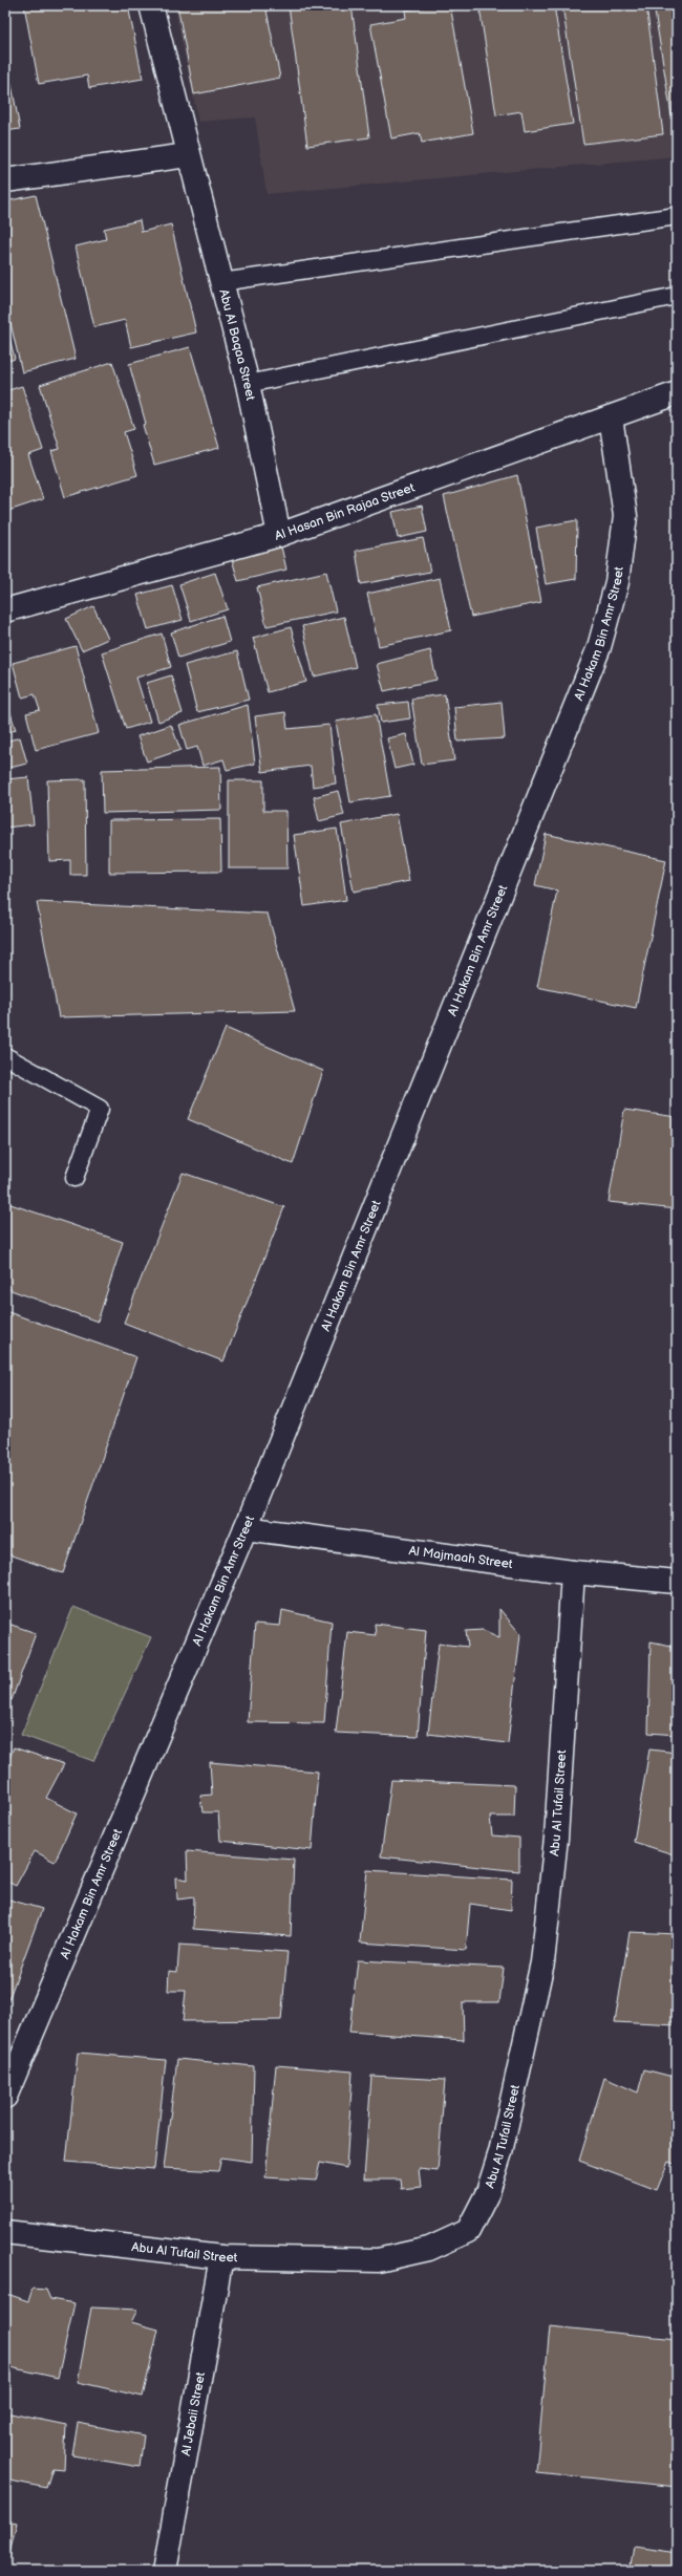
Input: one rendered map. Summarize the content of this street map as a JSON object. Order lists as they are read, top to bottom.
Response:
{
  "streets": {
    "street": [
      "Abu Al Baqaa Street",
      "Al Hasan Bin Rajaa Street",
      "Al Hakam Bin Amr Street",
      "Al Majmaah Street",
      "Abu Al Tufail Street",
      "Al Jebaii Street"
    ]
  },
  "crossings": [
    ["Abu Al Baqaa Street", "Al Hasan Bin Rajaa Street"],
    ["Al Hasan Bin Rajaa Street", "Al Hakam Bin Amr Street"],
    ["Al Hakam Bin Amr Street", "Al Majmaah Street"],
    ["Al Majmaah Street", "Abu Al Tufail Street"],
    ["Abu Al Tufail Street", "Al Jebaii Street"]
  ]
}
